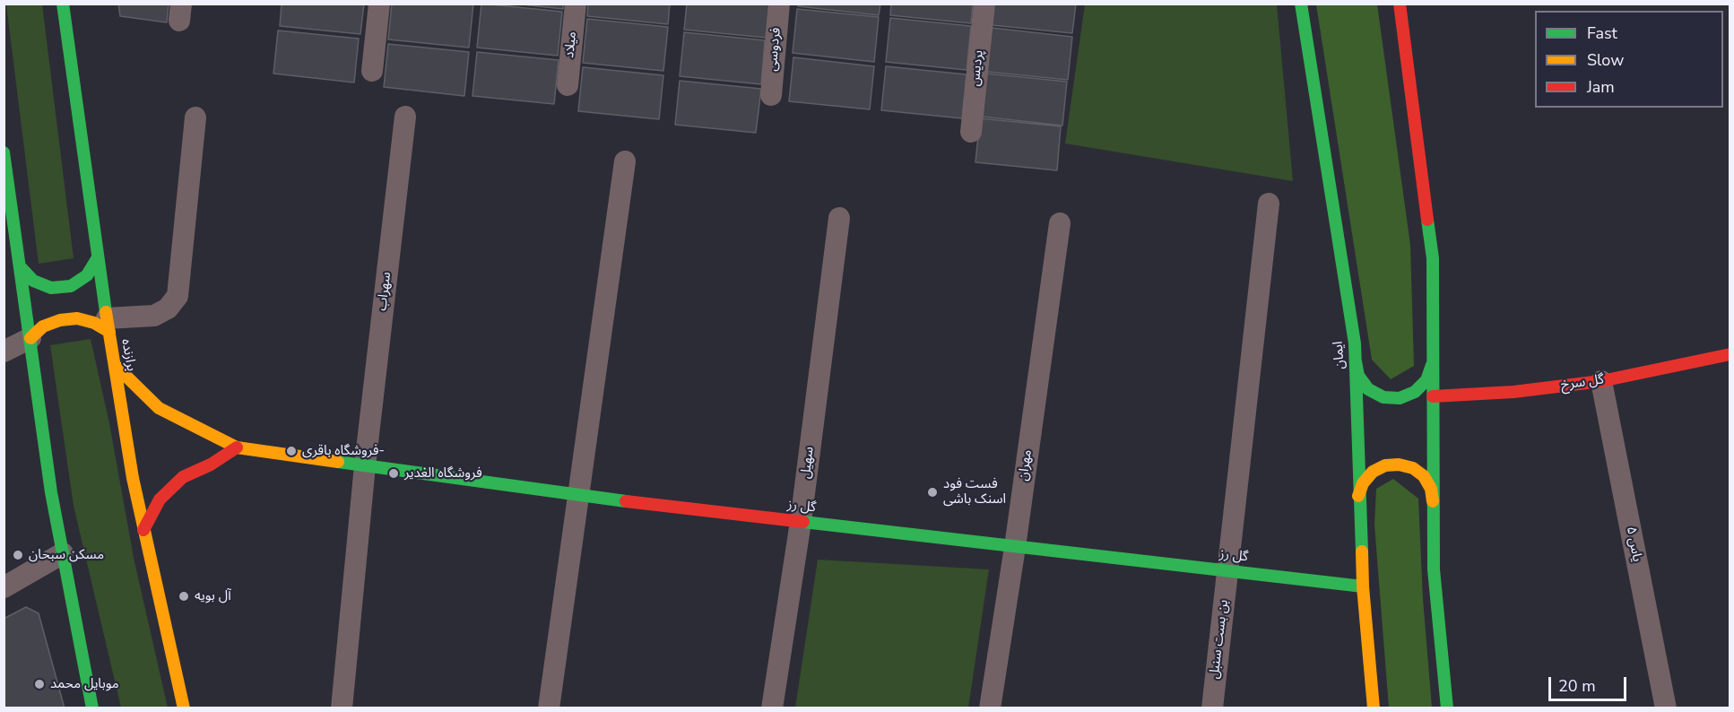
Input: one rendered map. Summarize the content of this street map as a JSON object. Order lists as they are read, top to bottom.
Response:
{
  "streets": {
    "main road": [
      "برازنده",
      "ایمان",
      "گل سرخ",
      "گل رز"
    ],
    "street": [
      "میلاد",
      "فردوسی",
      "پردیس",
      "سهراب",
      "سهیل",
      "مهران",
      "یاس ۵",
      "بن بست سنبل"
    ]
  },
  "crossings": [
    ["سهراب", "گل رز"],
    ["برازنده", "گل رز"],
    ["ایمان", "گل رز"],
    ["گل سرخ", "یاس ۵"],
    ["سهیل", "گل رز"],
    ["مهران", "گل رز"],
    ["گل رز", "بن بست سنبل"]
  ],
  "places": [
    "فروشگاه باقری-",
    "فروشگاه الغدیر",
    "فست فود اسنک باشی",
    "مسکن سبحان",
    "آل بویه",
    "موبایل محمد"
  ],
  "legend": ["Fast", "Slow", "Jam"],
  "scale_bar": "20 m"
}
